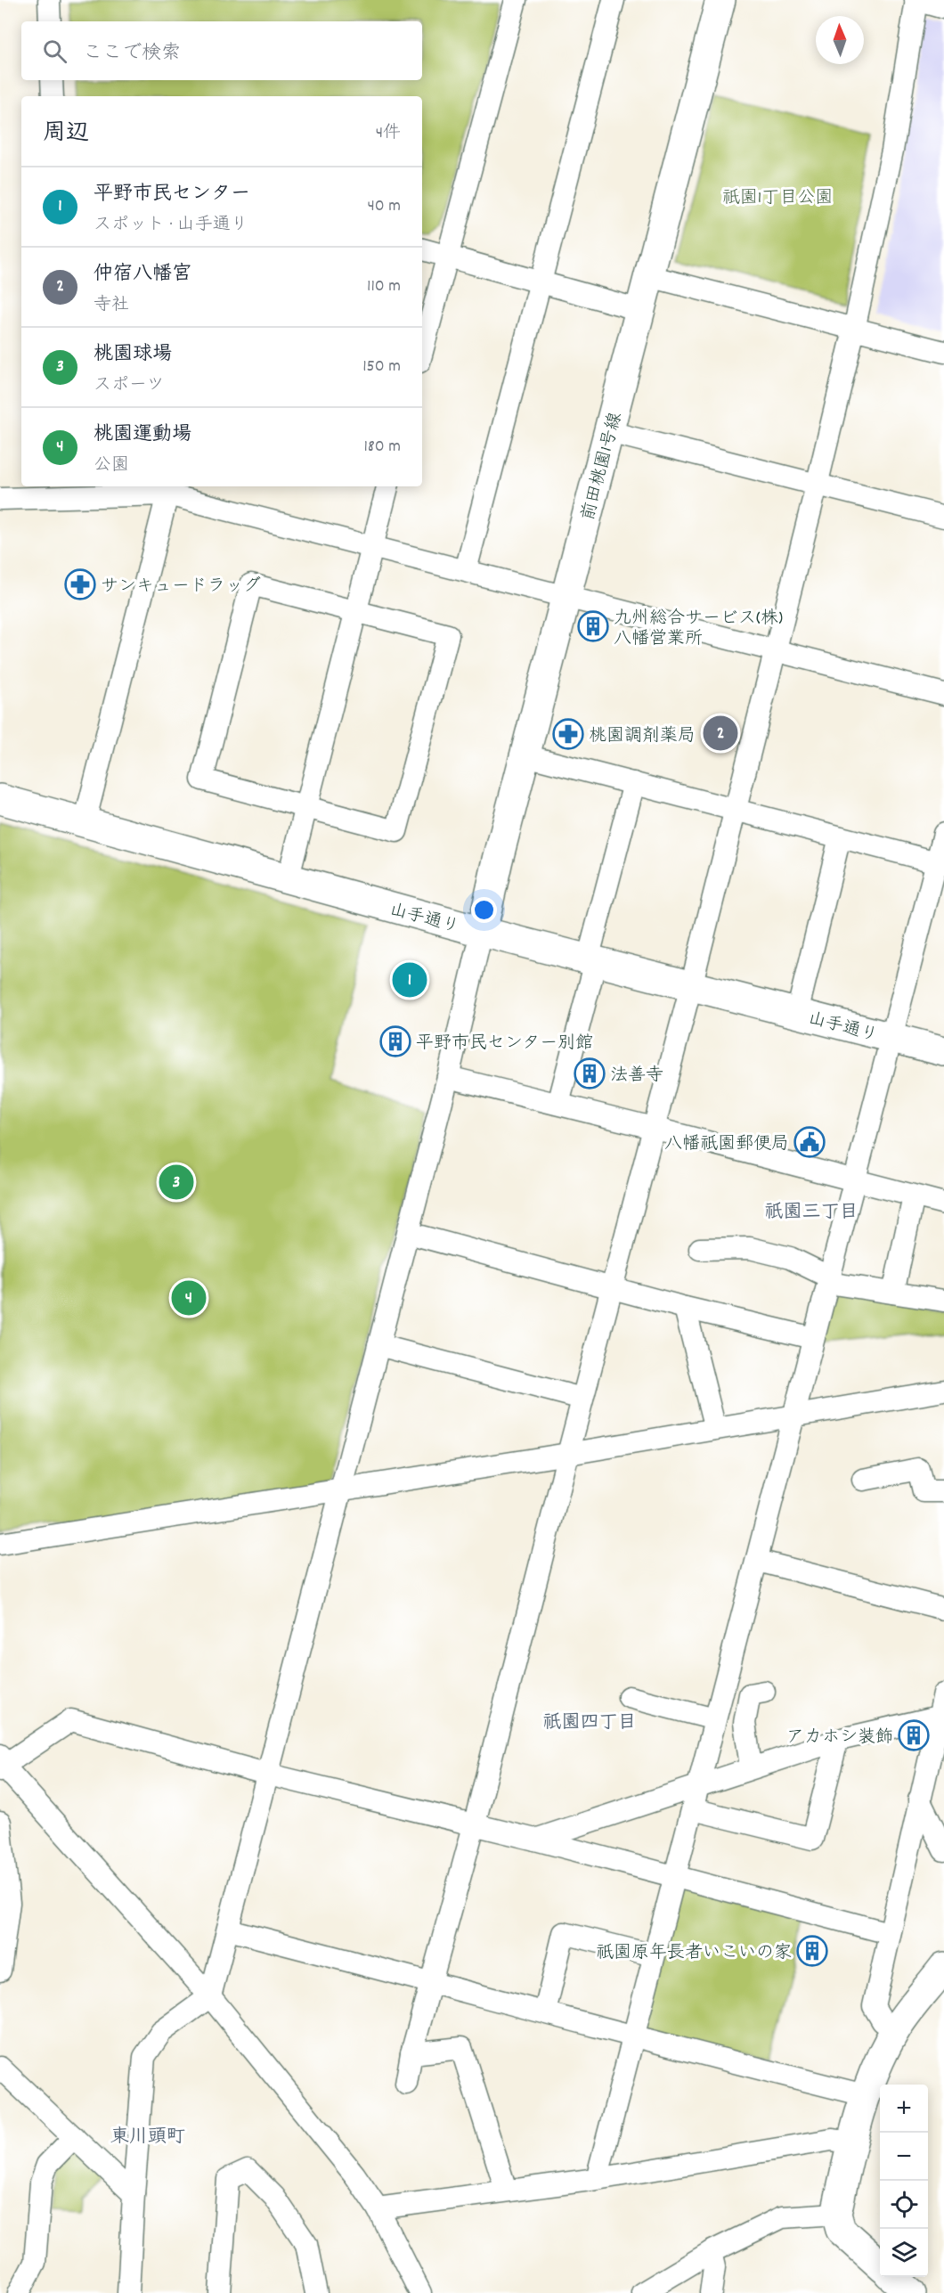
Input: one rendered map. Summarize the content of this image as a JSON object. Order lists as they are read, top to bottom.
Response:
{
  "streets": {
    "street": ["前田桃園1号線", "山手通り"]
  },
  "crossings": [
    ["前田桃園1号線", "山手通り"]
  ],
  "districts": ["祇園三丁目", "祇園四丁目", "東川頭町"],
  "parks": ["祇園1丁目公園"],
  "places": {
    "pharmacy": ["サンキュードラッグ", "桃園調剤薬局"],
    "building": [
      "九州総合サービス(株) 八幡営業所",
      "平野市民センター別館",
      "法善寺",
      "アカホシ装飾",
      "祇園原年長者いこいの家"
    ],
    "public building": ["八幡祇園郵便局"]
  },
  "north": "top",
  "page": {
    "search": "ここで検索",
    "heading": ["周辺", "4件"],
    "list": [
      {
        "mark": "1",
        "name": "平野市民センター",
        "note": "スポット · 山手通り",
        "value": "40 m"
      },
      {
        "mark": "2",
        "name": "仲宿八幡宮",
        "note": "寺社",
        "value": "110 m"
      },
      {
        "mark": "3",
        "name": "桃園球場",
        "note": "スポーツ",
        "value": "150 m"
      },
      {
        "mark": "4",
        "name": "桃園運動場",
        "note": "公園",
        "value": "180 m"
      }
    ],
    "pins": [
      "2",
      "1",
      "3",
      "4"
    ],
    "map_buttons": ["+", "−"]
  }
}
